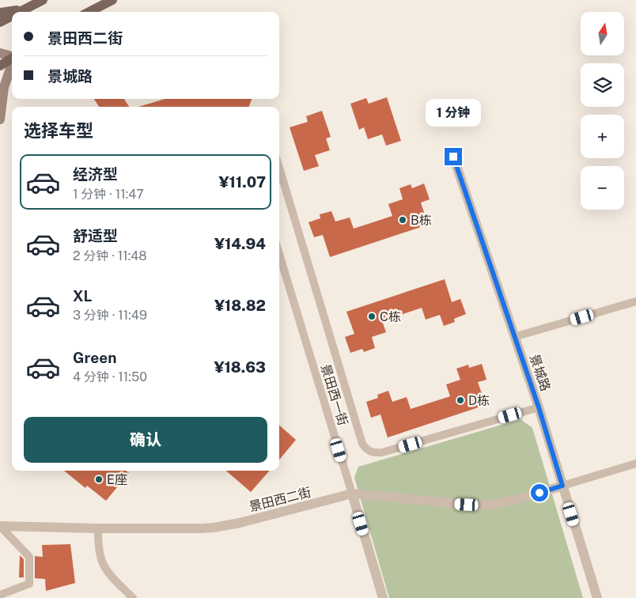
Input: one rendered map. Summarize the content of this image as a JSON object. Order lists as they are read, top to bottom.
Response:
{
  "streets": {
    "street": ["景城路", "景田西一街", "景田西二街"]
  },
  "crossings": [
    ["景城路", "景田西二街"],
    ["景田西一街", "景田西二街"]
  ],
  "places": [
    "B栋",
    "C栋",
    "D栋",
    "E座"
  ],
  "north": "top",
  "page": {
    "map_buttons": ["+", "−"],
    "banner": ["景田西二街", "景城路"],
    "bubble": "1 分钟",
    "heading": "选择车型",
    "list": [
      {
        "name": "经济型",
        "note": "1 分钟 · 11:47",
        "value": "¥11.07"
      },
      {
        "name": "舒适型",
        "note": "2 分钟 · 11:48",
        "value": "¥14.94"
      },
      {
        "name": "XL",
        "note": "3 分钟 · 11:49",
        "value": "¥18.82"
      },
      {
        "name": "Green",
        "note": "4 分钟 · 11:50",
        "value": "¥18.63"
      }
    ],
    "buttons": "确认"
  }
}
